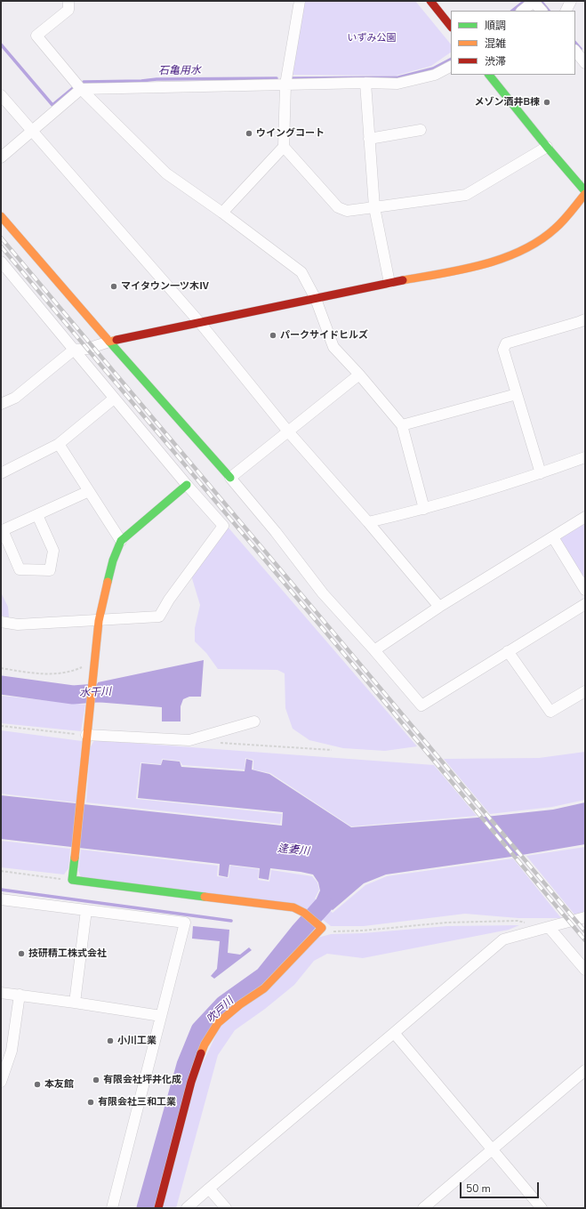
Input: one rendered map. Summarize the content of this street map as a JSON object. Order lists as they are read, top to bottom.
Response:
{
  "water": [
    "石亀用水",
    "水干川",
    "逢妻川",
    "吹戸川"
  ],
  "parks": ["いずみ公園"],
  "places": [
    "メゾン酒井B棟",
    "ウイングコート",
    "マイタウン一ツ木Ⅳ",
    "パークサイドヒルズ",
    "技研精工株式会社",
    "小川工業",
    "有限会社坪井化成",
    "本友館",
    "有限会社三和工業"
  ],
  "legend": ["順調", "混雑", "渋滞"],
  "scale_bar": "50 m"
}
